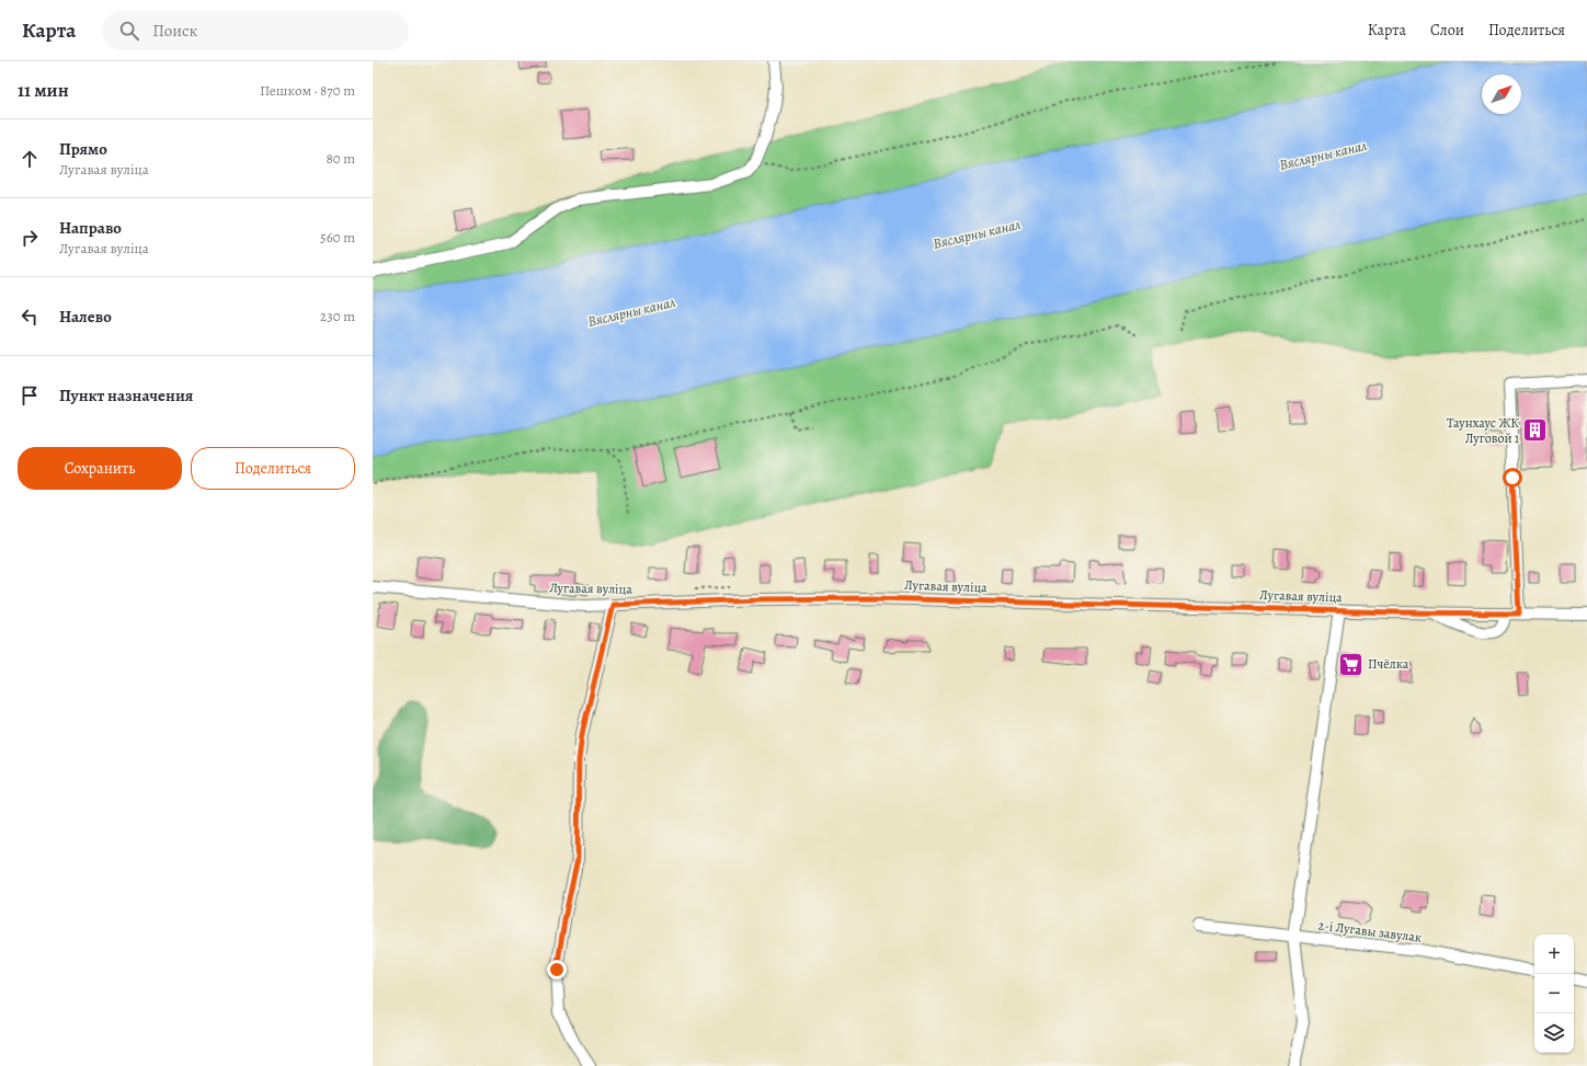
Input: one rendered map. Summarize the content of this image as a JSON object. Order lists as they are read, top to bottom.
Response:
{
  "streets": {
    "street": ["Лугавая вуліца", "2-і Лугавы завулак"]
  },
  "water": ["Вяслярны канал"],
  "places": {
    "building": ["Таунхаус ЖК Луговой 1"],
    "supermarket": ["Пчёлка"]
  },
  "north": "top right",
  "page": {
    "header": "Карта",
    "search": "Поиск",
    "nav": ["Карта", "Слои", "Поделиться"],
    "heading": ["11 мин", "Пешком · 870 m"],
    "list": [
      ["Прямо", "Лугавая вуліца", "80 m"],
      ["Направо", "Лугавая вуліца", "560 m"],
      ["Налево", "230 m"],
      "Пункт назначения"
    ],
    "buttons": ["Сохранить", "Поделиться"],
    "map_buttons": ["+", "−"]
  }
}
